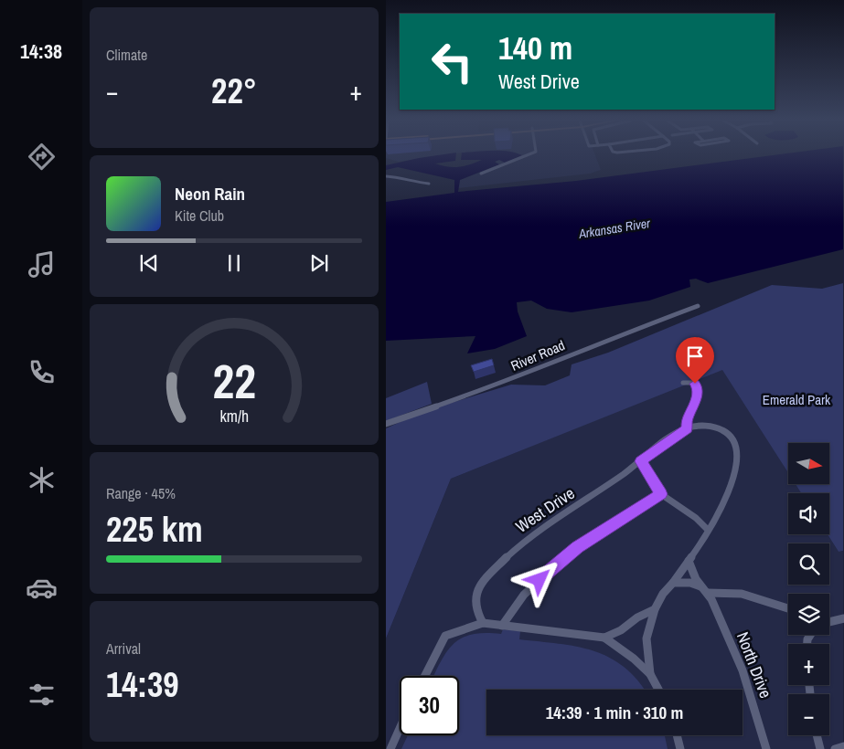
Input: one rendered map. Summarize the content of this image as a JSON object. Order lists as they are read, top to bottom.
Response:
{
  "streets": {
    "street": ["River Road", "West Drive", "North Drive"]
  },
  "water": ["Arkansas River"],
  "parks": ["Emerald Park"],
  "north": "right",
  "page": {
    "tabs": "14:38",
    "tile": [
      "Climate",
      ["Range · 45%", "225 km"],
      ["Arrival", "14:39"]
    ],
    "turn": ["140 m", "West Drive"],
    "heat": ["−", "22°", "+"],
    "song": ["Neon Rain", "Kite Club"],
    "map_buttons": ["+", "−"],
    "limit": "30",
    "trip": "14:39 · 1 min · 310 m",
    "gauge": ["22", "km/h"]
  }
}
